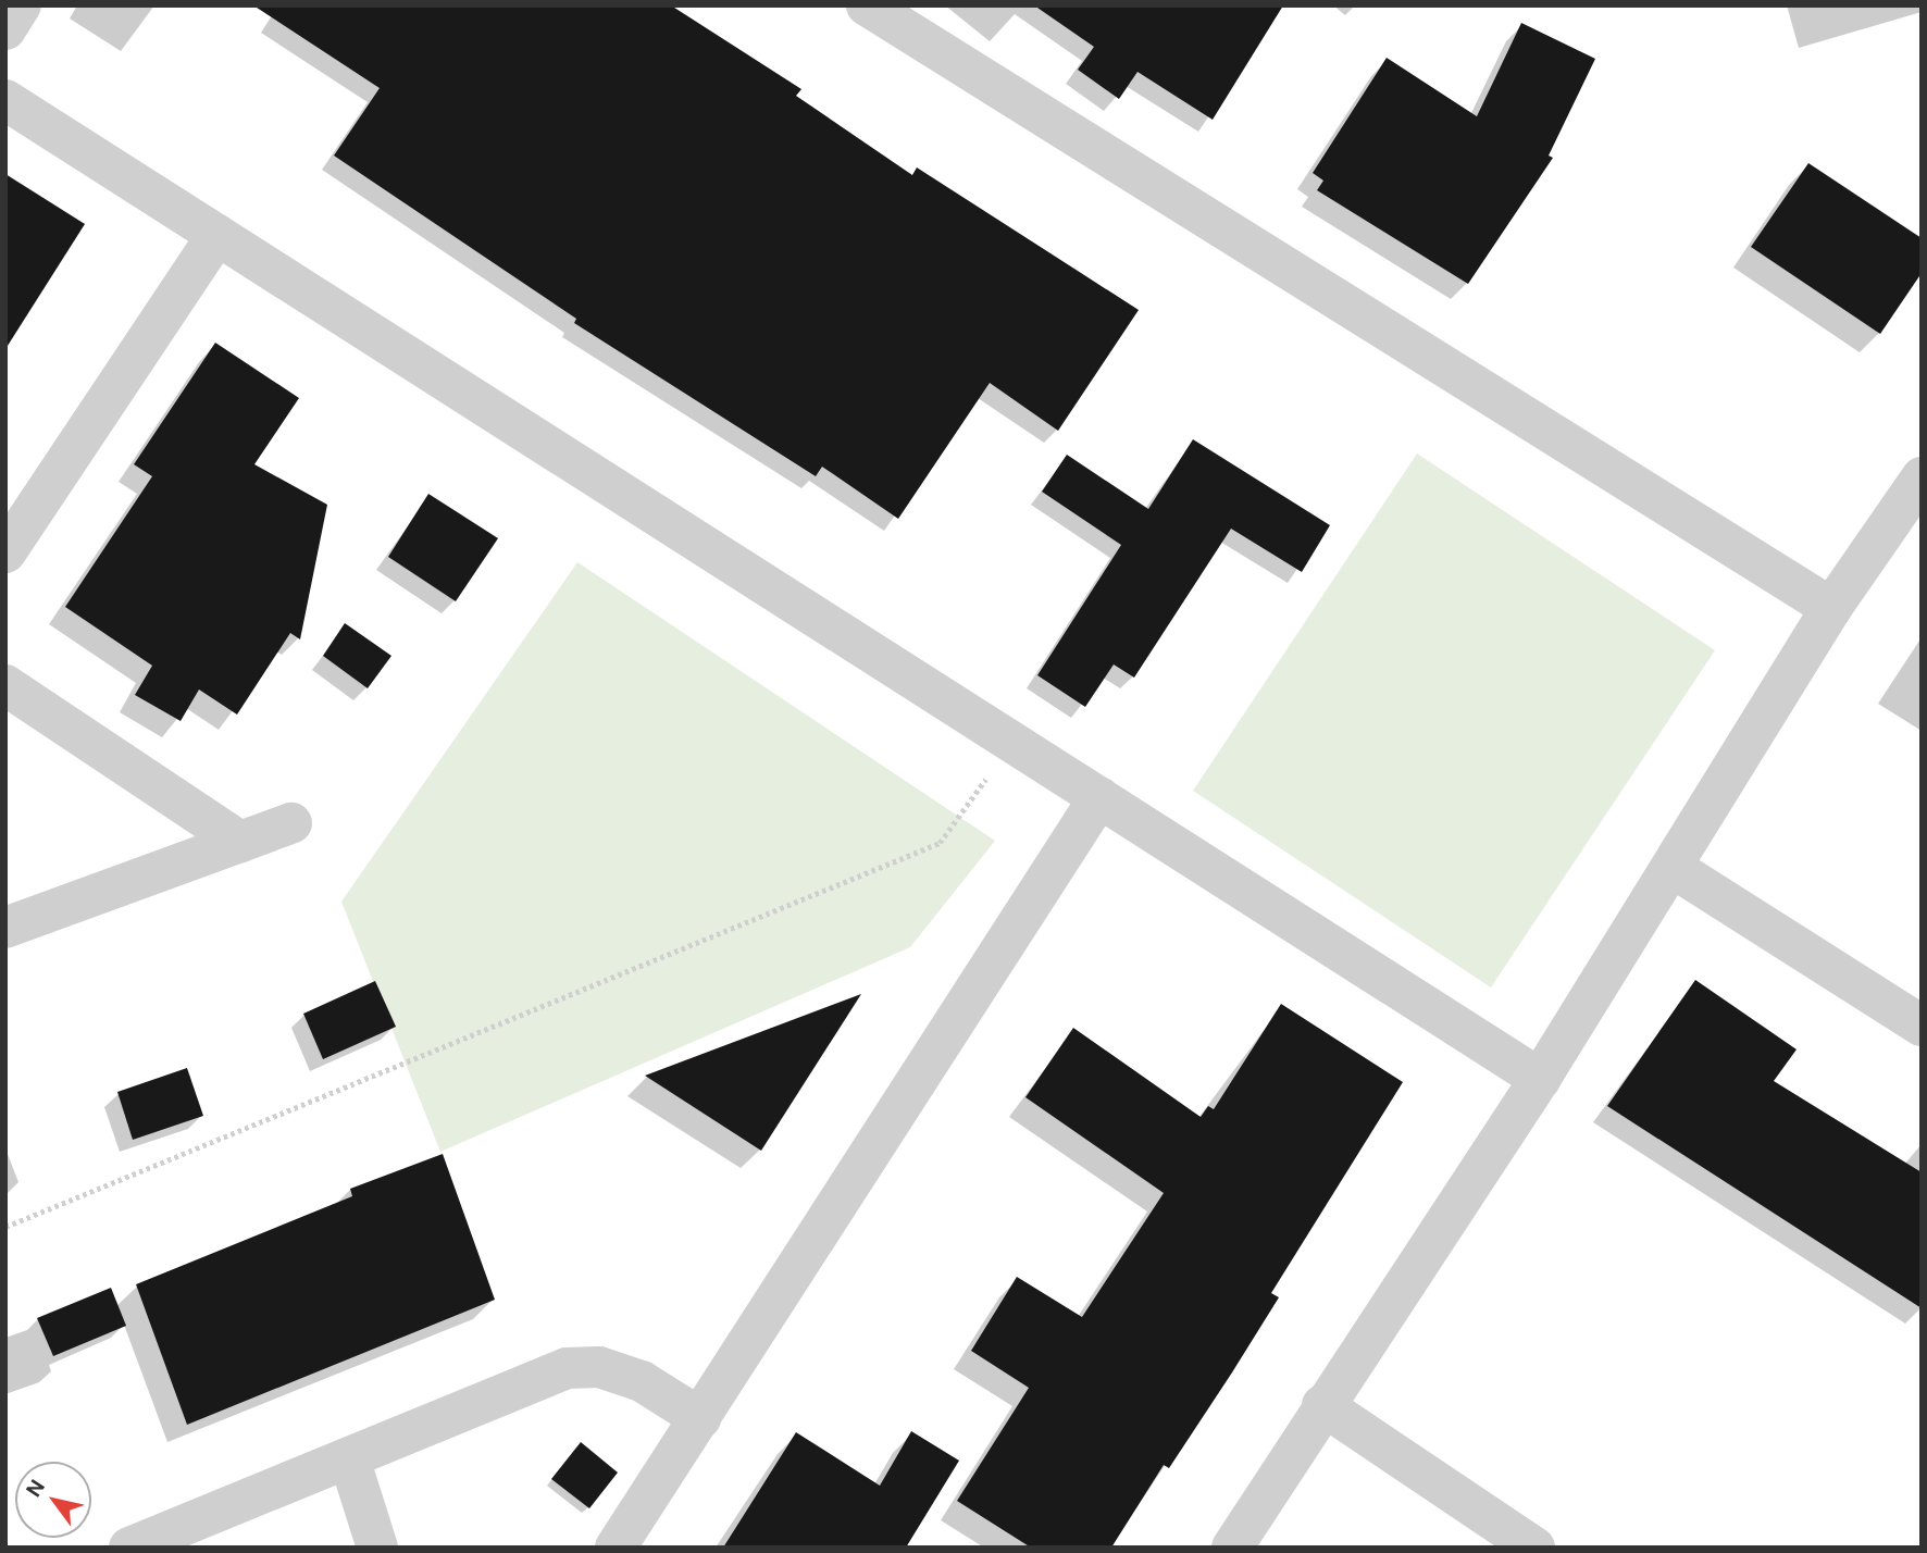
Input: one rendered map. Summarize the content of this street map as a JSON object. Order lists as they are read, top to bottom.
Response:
{
  "north": "top left"
}
